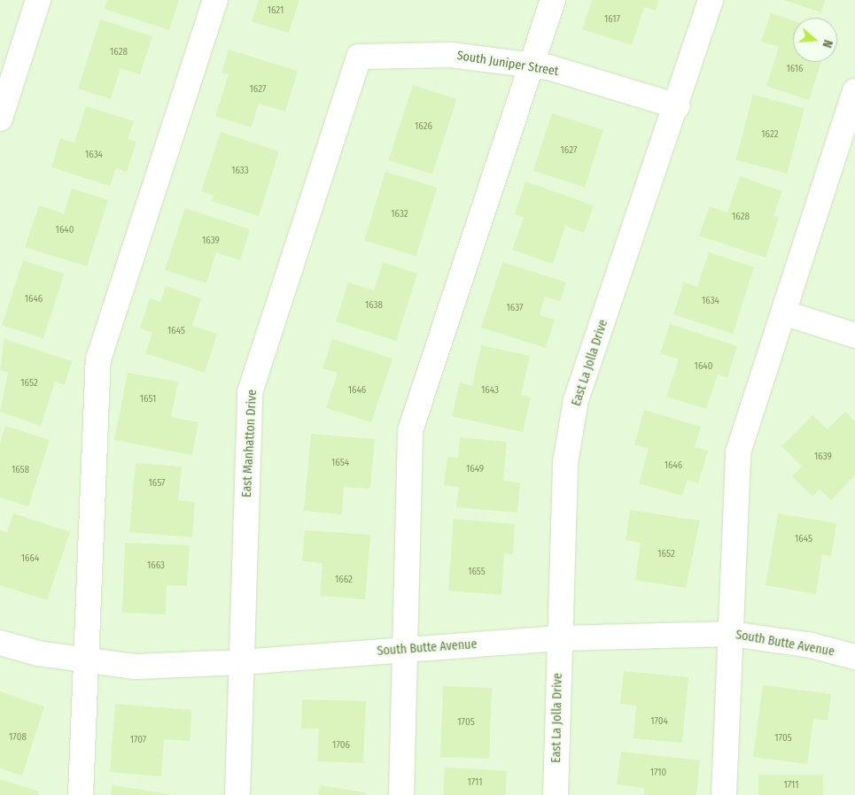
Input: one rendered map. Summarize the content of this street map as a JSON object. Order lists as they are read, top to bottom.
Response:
{
  "streets": {
    "street": [
      "South Juniper Street",
      "East La Jolla Drive",
      "East Manhatton Drive",
      "South Butte Avenue"
    ]
  },
  "crossings": [
    ["South Juniper Street", "East La Jolla Drive"],
    ["South Juniper Street", "East Manhatton Drive"],
    ["East La Jolla Drive", "South Butte Avenue"],
    ["East Manhatton Drive", "South Butte Avenue"]
  ],
  "house_numbers": [
    "1621",
    "1617",
    "1628",
    "1616",
    "1627",
    "1626",
    "1622",
    "1627",
    "1634",
    "1633",
    "1632",
    "1628",
    "1640",
    "1639",
    "1646",
    "1634",
    "1638",
    "1637",
    "1645",
    "1640",
    "1652",
    "1646",
    "1643",
    "1651",
    "1639",
    "1654",
    "1646",
    "1649",
    "1658",
    "1657",
    "1645",
    "1652",
    "1664",
    "1663",
    "1655",
    "1662",
    "1704",
    "1705",
    "1708",
    "1705",
    "1707",
    "1706",
    "1710",
    "1711",
    "1711"
  ],
  "north": "right"
}
